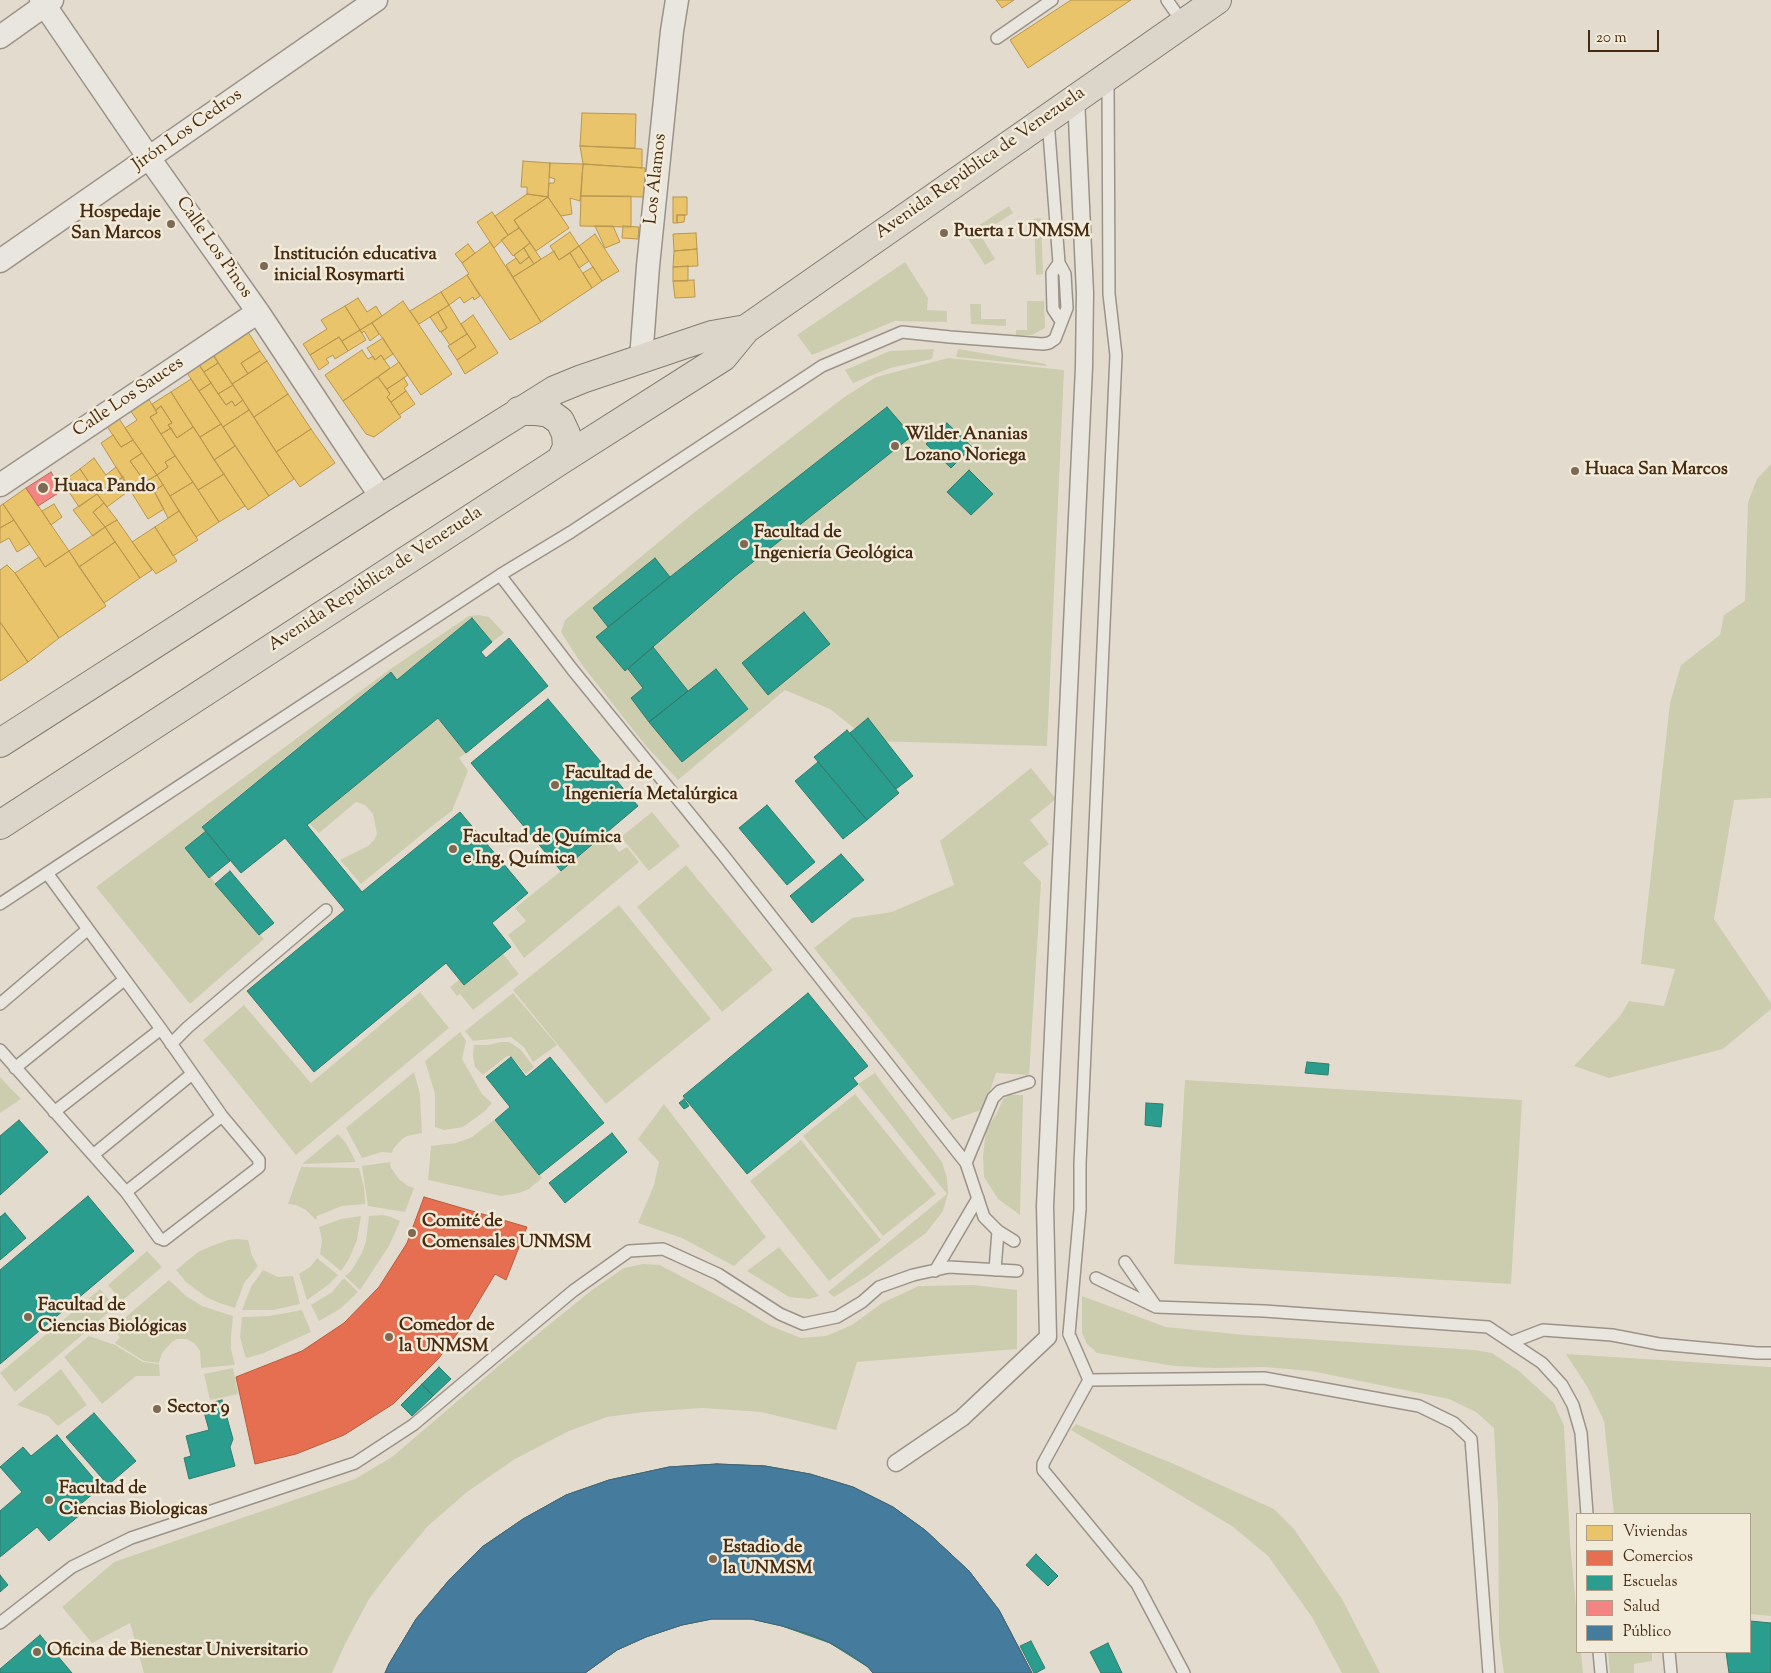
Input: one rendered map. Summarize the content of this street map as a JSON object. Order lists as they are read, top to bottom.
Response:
{
  "streets": {
    "main road": ["Avenida República de Venezuela"],
    "street": [
      "Jirón Los Cedros",
      "Los Alamos",
      "Calle Los Pinos",
      "Calle Los Sauces"
    ]
  },
  "crossings": [
    ["Jirón Los Cedros", "Calle Los Pinos"],
    ["Avenida República de Venezuela", "Los Alamos"],
    ["Avenida República de Venezuela", "Calle Los Pinos"],
    ["Calle Los Pinos", "Calle Los Sauces"]
  ],
  "places": [
    "Hospedaje San Marcos",
    "Puerta 1 UNMSM",
    "Institución educativa inicial Rosymarti",
    "Wilder Ananias Lozano Noriega",
    "Huaca San Marcos",
    "Huaca Pando",
    "Facultad de Ingeniería Geológica",
    "Facultad de Ingeniería Metalúrgica",
    "Facultad de Química e Ing. Química",
    "Comité de Comensales UNMSM",
    "Facultad de Ciencias Biológicas",
    "Comedor de la UNMSM",
    "Sector 9",
    "Facultad de Ciencias Biologicas",
    "Estadio de la UNMSM",
    "Oficina de Bienestar Universitario"
  ],
  "legend": [
    "Viviendas",
    "Comercios",
    "Escuelas",
    "Salud",
    "Público"
  ],
  "scale_bar": "20 m"
}
